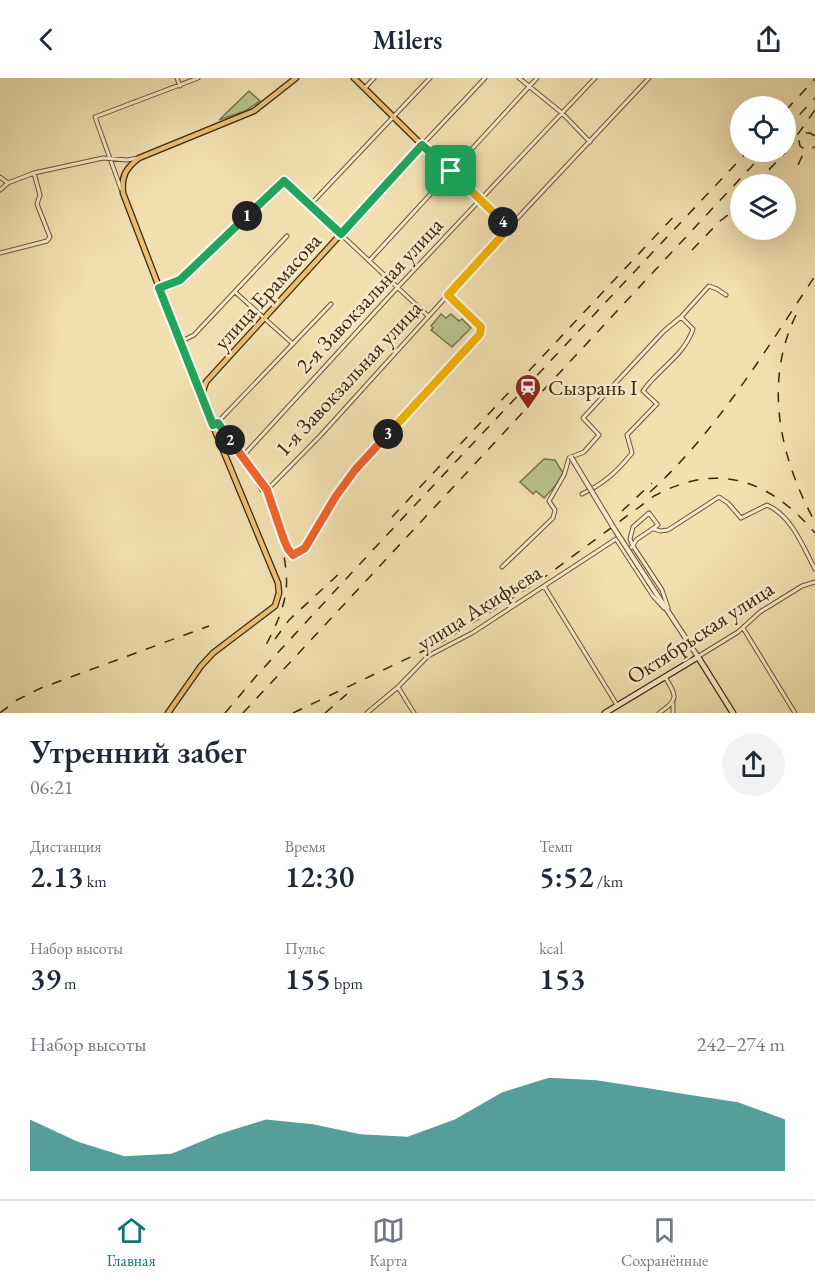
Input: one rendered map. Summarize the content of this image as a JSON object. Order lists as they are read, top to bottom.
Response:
{
  "streets": {
    "main road": ["улица Ерамасова", "Октябрьская улица"],
    "street": ["2-я Завокзальная улица", "1-я Завокзальная улица", "улица Акифьева"]
  },
  "places": {
    "station": ["Сызрань I"]
  },
  "page": {
    "header": "Milers",
    "pins": [
      "1",
      "4",
      "3",
      "2"
    ],
    "heading": ["Утренний забег", "06:21"],
    "stats": [
      ["Дистанция", "2.13 km"],
      ["Время", "12:30"],
      ["Темп", "5:52 /km"],
      ["Набор высоты", "39 m"],
      ["Пульс", "155 bpm"],
      ["kcal", "153"]
    ],
    "chart": ["Набор высоты", "242–274 m"],
    "tabs": ["Главная", "Карта", "Сохранённые"]
  }
}
